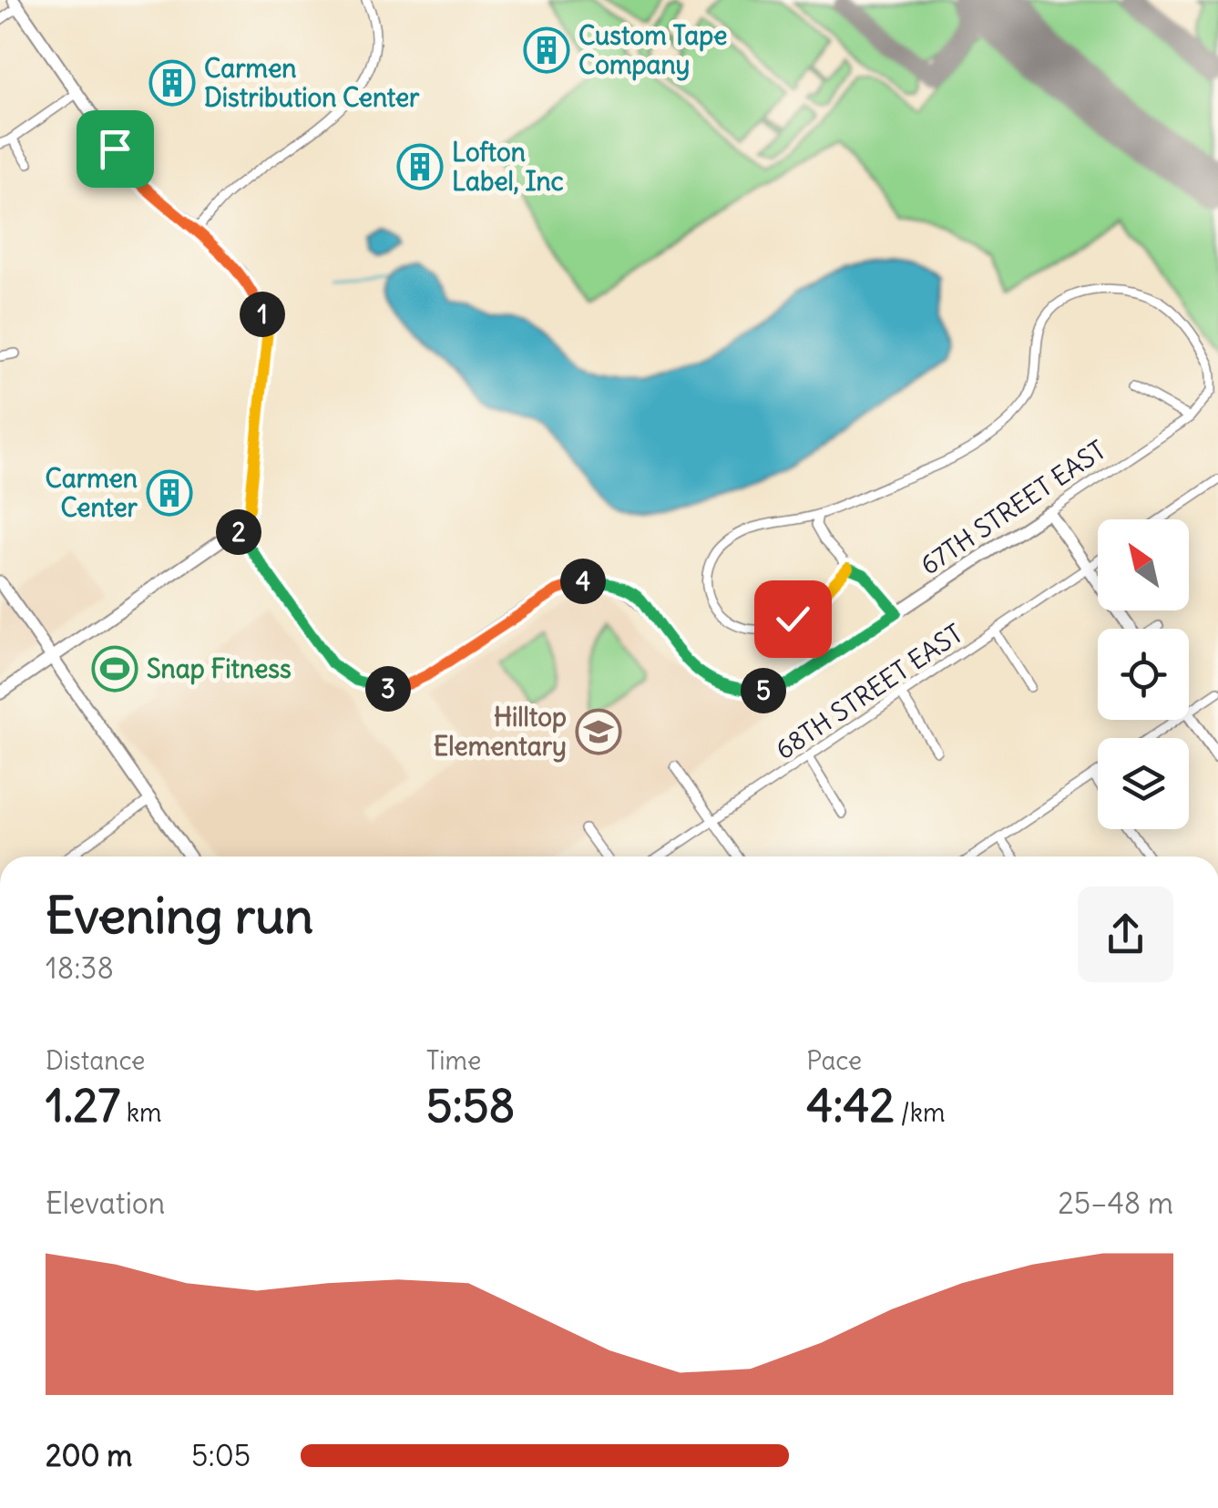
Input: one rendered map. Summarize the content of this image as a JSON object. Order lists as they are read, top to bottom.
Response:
{
  "streets": {
    "street": ["67TH STREET EAST", "68TH STREET EAST"]
  },
  "places": {
    "building": [
      "Custom Tape Company",
      "Carmen Distribution Center",
      "Lofton Label, Inc",
      "Carmen Center"
    ],
    "sports": ["Snap Fitness"],
    "school or university": ["Hilltop Elementary"]
  },
  "north": "top left",
  "page": {
    "pins": [
      "1",
      "2",
      "4",
      "3",
      "5"
    ],
    "heading": ["Evening run", "18:38"],
    "stats": [
      ["Distance", "1.27 km"],
      ["Time", "5:58"],
      ["Pace", "4:42 /km"]
    ],
    "chart": ["Elevation", "25–48 m"],
    "list": [
      {
        "name": "200 m",
        "note": "5:05"
      }
    ]
  }
}
